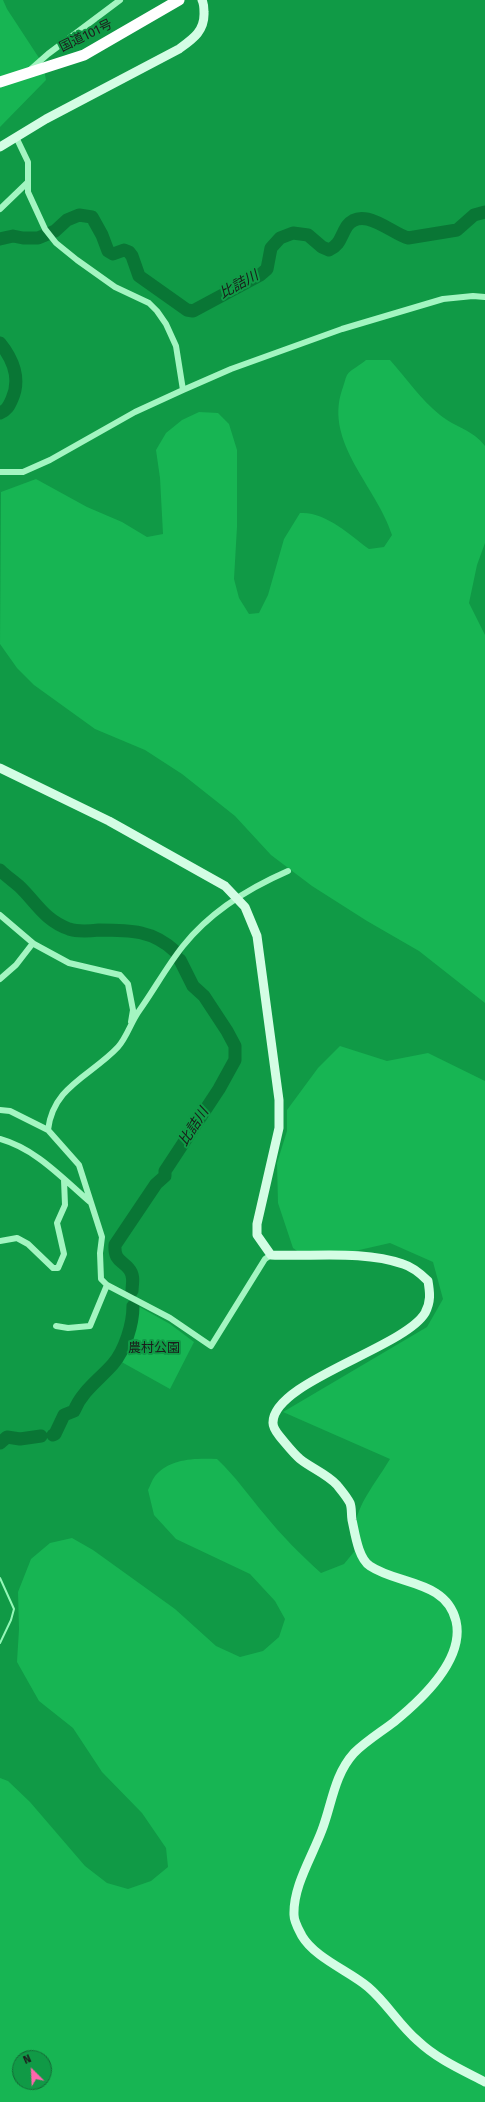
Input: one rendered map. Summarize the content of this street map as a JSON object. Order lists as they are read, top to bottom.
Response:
{
  "streets": {
    "highway": ["国道101号"]
  },
  "water": ["比詰川"],
  "parks": ["農村公園"],
  "north": "top left"
}
